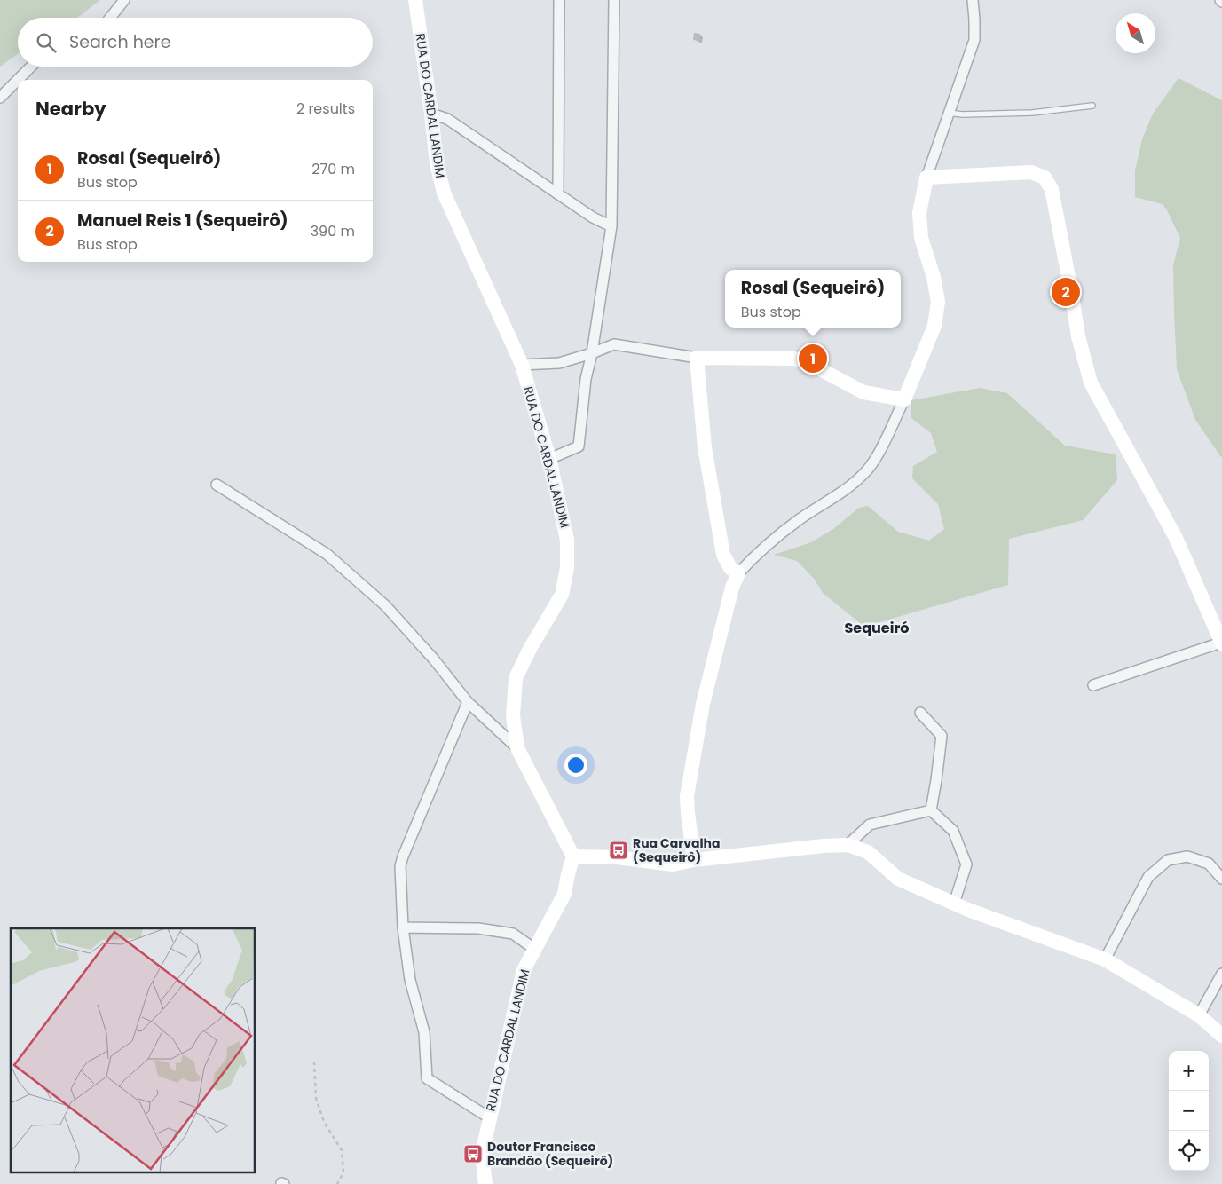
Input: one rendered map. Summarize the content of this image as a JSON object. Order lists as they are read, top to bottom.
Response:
{
  "streets": {
    "street": ["RUA DO CARDAL LANDIM"]
  },
  "districts": ["Sequeiró"],
  "places": {
    "bus stop": ["Rua Carvalha (Sequeirô)", "Doutor Francisco Brandão (Sequeirô)"]
  },
  "north": "top left",
  "page": {
    "search": "Search here",
    "heading": ["Nearby", "2 results"],
    "list": [
      {
        "mark": "1",
        "name": "Rosal (Sequeirô)",
        "note": "Bus stop",
        "value": "270 m"
      },
      {
        "mark": "2",
        "name": "Manuel Reis 1 (Sequeirô)",
        "note": "Bus stop",
        "value": "390 m"
      }
    ],
    "popup": ["Rosal (Sequeirô)", "Bus stop"],
    "pins": ["2", "1"],
    "map_buttons": ["+", "−"]
  }
}
